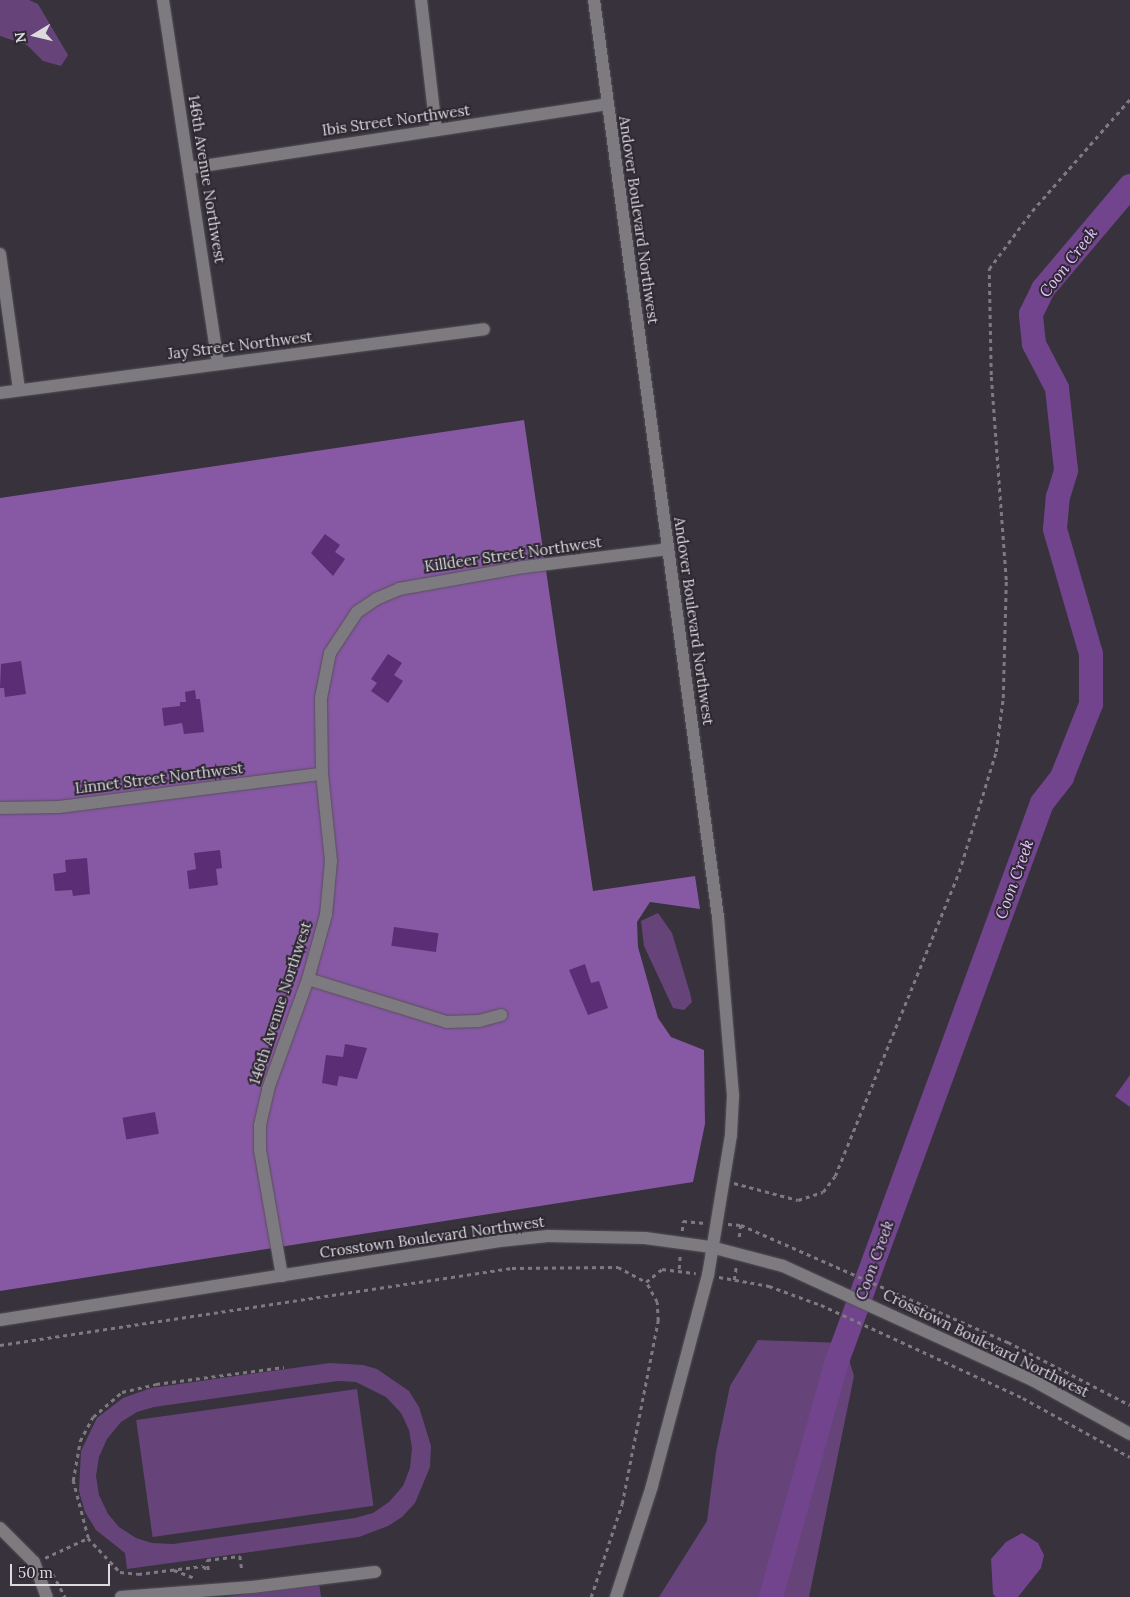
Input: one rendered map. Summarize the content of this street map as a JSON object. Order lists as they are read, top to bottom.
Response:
{
  "streets": {
    "street": [
      "Ibis Street Northwest",
      "146th Avenue Northwest",
      "Andover Boulevard Northwest",
      "Jay Street Northwest",
      "Killdeer Street Northwest",
      "Linnet Street Northwest",
      "Crosstown Boulevard Northwest"
    ]
  },
  "crossings": [
    ["Ibis Street Northwest", "146th Avenue Northwest"],
    ["Ibis Street Northwest", "Andover Boulevard Northwest"],
    ["146th Avenue Northwest", "Jay Street Northwest"],
    ["146th Avenue Northwest", "Killdeer Street Northwest"],
    ["146th Avenue Northwest", "Linnet Street Northwest"],
    ["146th Avenue Northwest", "Crosstown Boulevard Northwest"],
    ["Andover Boulevard Northwest", "Killdeer Street Northwest"],
    ["Andover Boulevard Northwest", "Crosstown Boulevard Northwest"]
  ],
  "water": ["Coon Creek"],
  "scale_bar": "50 m",
  "north": "left"
}
